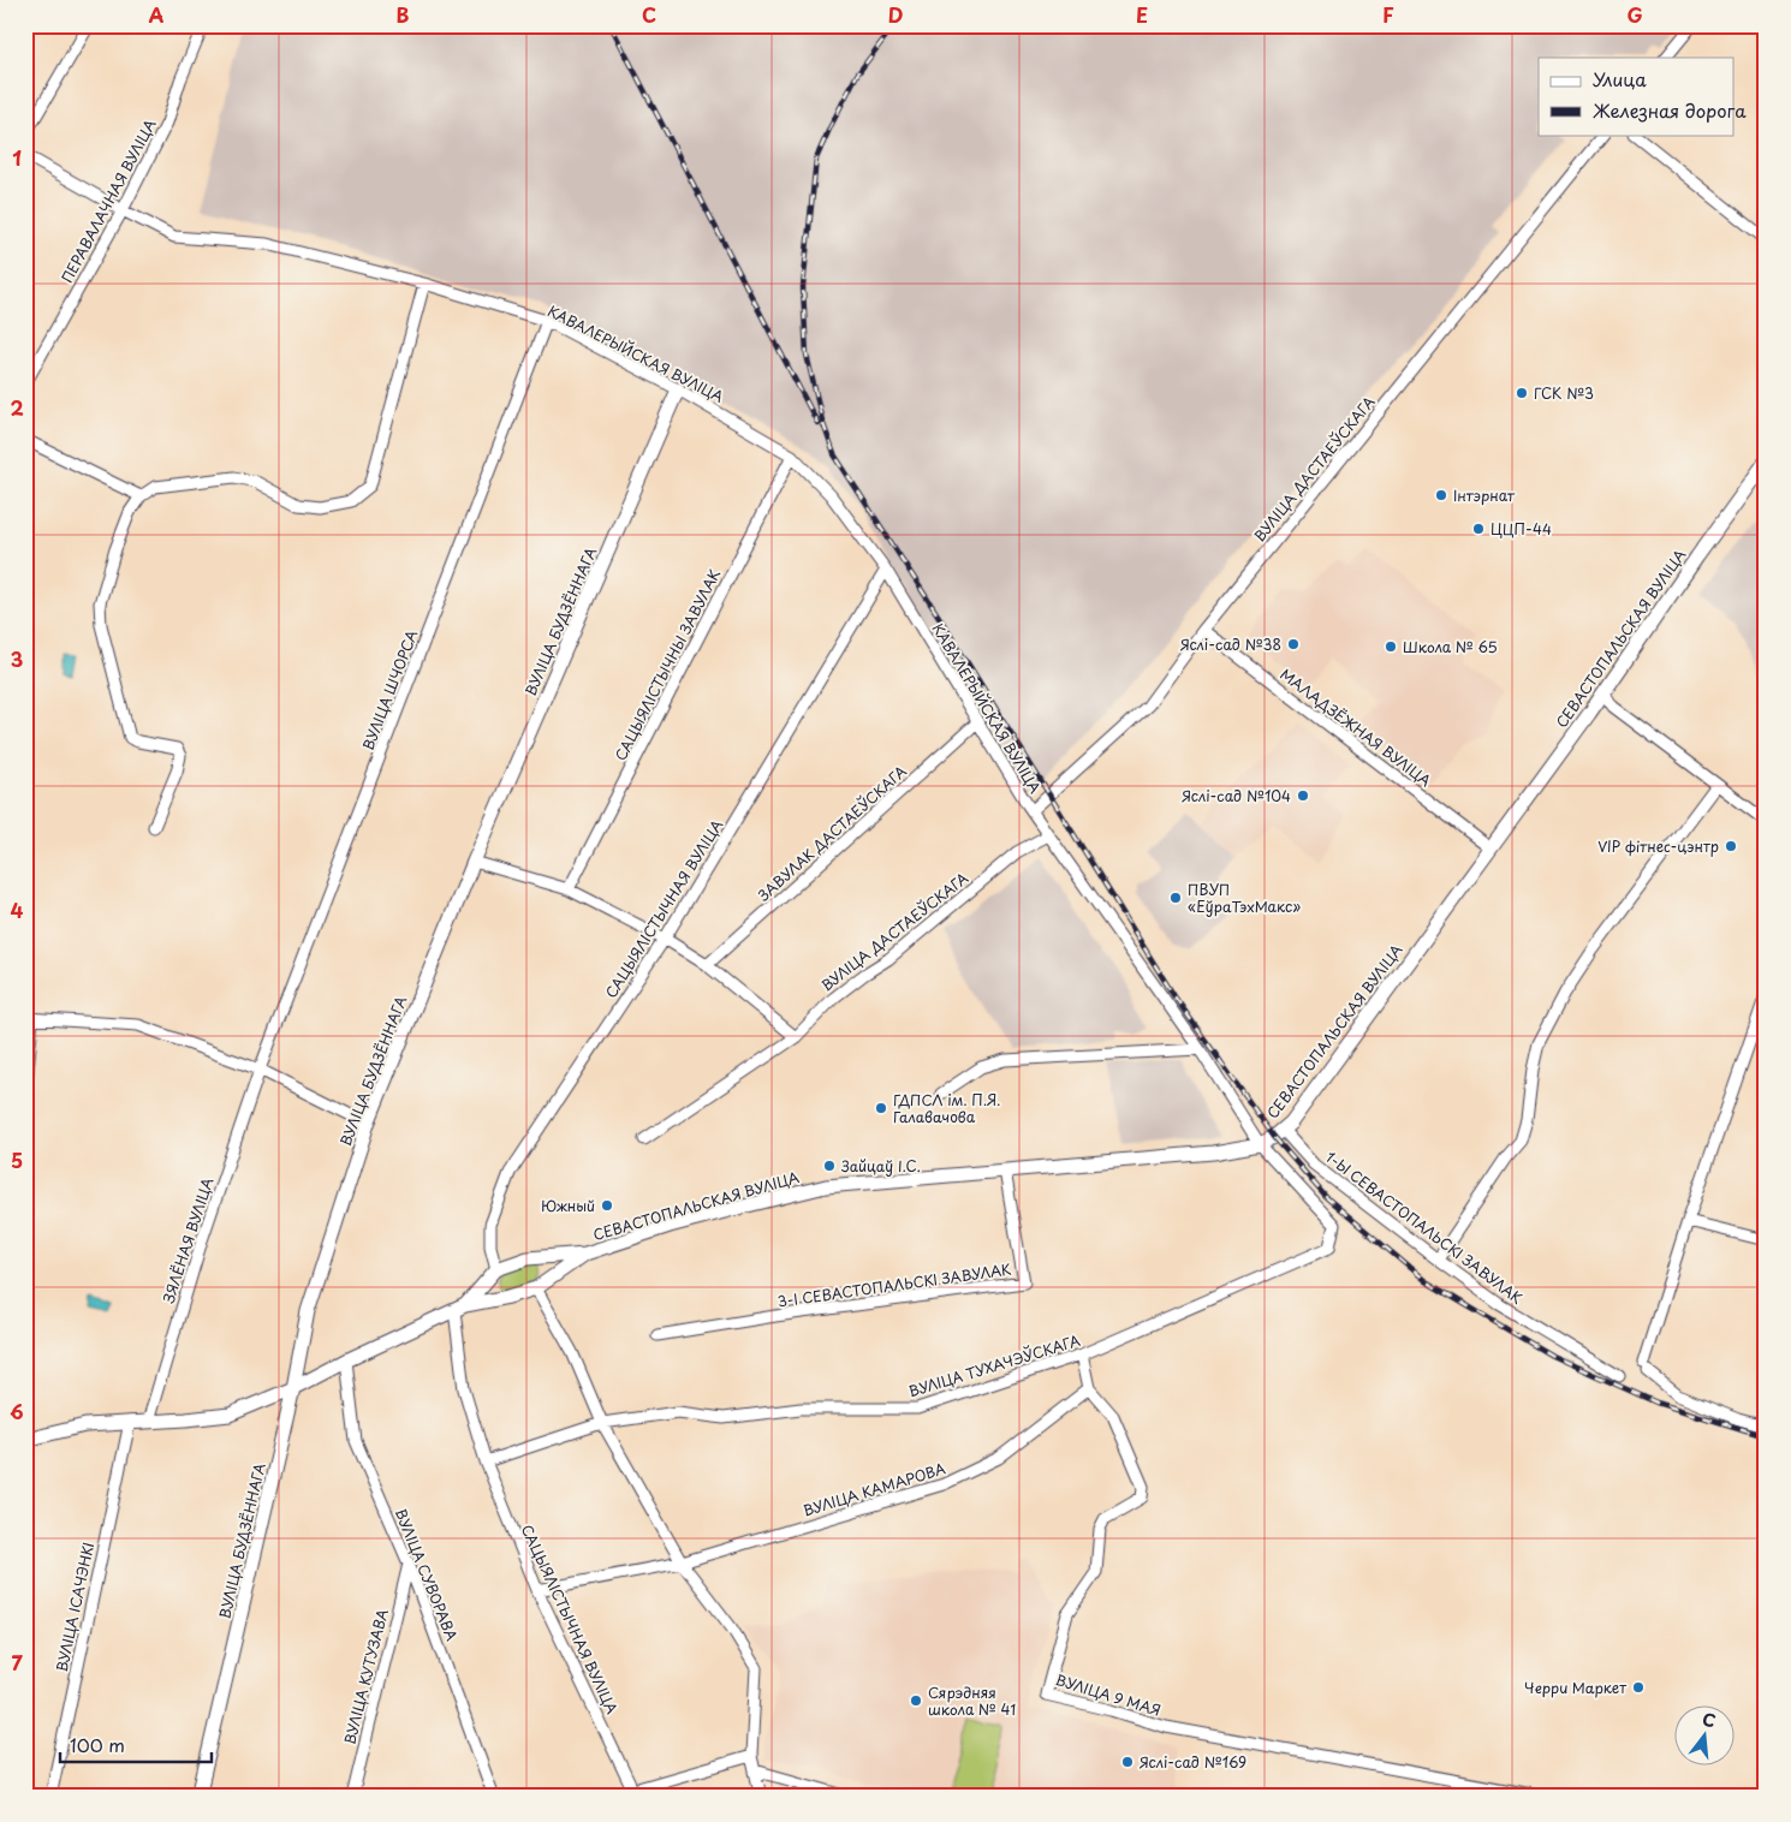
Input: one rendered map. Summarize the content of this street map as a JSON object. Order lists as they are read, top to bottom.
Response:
{
  "streets": {
    "street": [
      "ПЕРАВАЛАЧНАЯ ВУЛІЦА",
      "КАВАЛЕРЫЙСКАЯ ВУЛІЦА",
      "ВУЛІЦА ДАСТАЕЎСКАГА",
      "ВУЛІЦА БУДЗЁННАГА",
      "СЕВАСТОПАЛЬСКАЯ ВУЛІЦА",
      "САЦЫЯЛІСТЫЧНЫ ЗАВУЛАК",
      "ВУЛІЦА ШЧОРСА",
      "МАЛАДЗЁЖНАЯ ВУЛІЦА",
      "ЗАВУЛАК ДАСТАЕЎСКАГА",
      "САЦЫЯЛІСТЫЧНАЯ ВУЛІЦА",
      "1-Ы СЕВАСТОПАЛЬСКІ ЗАВУЛАК",
      "ЗЯЛЁНАЯ ВУЛІЦА",
      "3-І СЕВАСТОПАЛЬСКІ ЗАВУЛАК",
      "ВУЛІЦА ТУХАЧЭЎСКАГА",
      "ВУЛІЦА КАМАРОВА",
      "ВУЛІЦА СУВОРАВА",
      "ВУЛІЦА ІСАЧЭНКІ",
      "ВУЛІЦА КУТУЗАВА",
      "ВУЛІЦА 9 МАЯ"
    ]
  },
  "crossings": [
    ["ПЕРАВАЛАЧНАЯ ВУЛІЦА", "КАВАЛЕРЫЙСКАЯ ВУЛІЦА"],
    ["КАВАЛЕРЫЙСКАЯ ВУЛІЦА", "ВУЛІЦА ДАСТАЕЎСКАГА"],
    ["КАВАЛЕРЫЙСКАЯ ВУЛІЦА", "ВУЛІЦА БУДЗЁННАГА"],
    ["КАВАЛЕРЫЙСКАЯ ВУЛІЦА", "САЦЫЯЛІСТЫЧНЫ ЗАВУЛАК"],
    ["КАВАЛЕРЫЙСКАЯ ВУЛІЦА", "ВУЛІЦА ШЧОРСА"],
    ["КАВАЛЕРЫЙСКАЯ ВУЛІЦА", "ЗАВУЛАК ДАСТАЕЎСКАГА"],
    ["КАВАЛЕРЫЙСКАЯ ВУЛІЦА", "САЦЫЯЛІСТЫЧНАЯ ВУЛІЦА"],
    ["ВУЛІЦА ДАСТАЕЎСКАГА", "МАЛАДЗЁЖНАЯ ВУЛІЦА"],
    ["ВУЛІЦА БУДЗЁННАГА", "СЕВАСТОПАЛЬСКАЯ ВУЛІЦА"],
    ["СЕВАСТОПАЛЬСКАЯ ВУЛІЦА", "МАЛАДЗЁЖНАЯ ВУЛІЦА"],
    ["СЕВАСТОПАЛЬСКАЯ ВУЛІЦА", "САЦЫЯЛІСТЫЧНАЯ ВУЛІЦА"],
    ["СЕВАСТОПАЛЬСКАЯ ВУЛІЦА", "1-Ы СЕВАСТОПАЛЬСКІ ЗАВУЛАК"],
    ["СЕВАСТОПАЛЬСКАЯ ВУЛІЦА", "ЗЯЛЁНАЯ ВУЛІЦА"],
    ["СЕВАСТОПАЛЬСКАЯ ВУЛІЦА", "3-І СЕВАСТОПАЛЬСКІ ЗАВУЛАК"],
    ["СЕВАСТОПАЛЬСКАЯ ВУЛІЦА", "ВУЛІЦА ТУХАЧЭЎСКАГА"],
    ["СЕВАСТОПАЛЬСКАЯ ВУЛІЦА", "ВУЛІЦА СУВОРАВА"],
    ["СЕВАСТОПАЛЬСКАЯ ВУЛІЦА", "ВУЛІЦА ІСАЧЭНКІ"],
    ["ВУЛІЦА ШЧОРСА", "ЗЯЛЁНАЯ ВУЛІЦА"],
    ["САЦЫЯЛІСТЫЧНАЯ ВУЛІЦА", "ВУЛІЦА ТУХАЧЭЎСКАГА"],
    ["САЦЫЯЛІСТЫЧНАЯ ВУЛІЦА", "ВУЛІЦА КАМАРОВА"],
    ["ВУЛІЦА ТУХАЧЭЎСКАГА", "ВУЛІЦА 9 МАЯ"],
    ["ВУЛІЦА КАМАРОВА", "ВУЛІЦА 9 МАЯ"],
    ["ВУЛІЦА СУВОРАВА", "ВУЛІЦА КУТУЗАВА"]
  ],
  "places": [
    "ГСК №3",
    "Інтэрнат",
    "ЦЦП-44",
    "Яслі-сад №38",
    "Школа № 65",
    "Яслі-сад №104",
    "VIP фітнес-цэнтр",
    "ПВУП «ЕўраТэхМакс»",
    "ГДПСЛ ім. П.Я. Галавачова",
    "Зайцаў І.С.",
    "Южный",
    "Черри Маркет",
    "Сярэдняя школа № 41",
    "Яслі-сад №169"
  ],
  "legend": ["Улица", "Железная дорога"],
  "scale_bar": "100 m",
  "north": "top",
  "grid": {
    "columns": [
      "A",
      "B",
      "C",
      "D",
      "E",
      "F",
      "G"
    ],
    "rows": [
      "1",
      "2",
      "3",
      "4",
      "5",
      "6",
      "7"
    ]
  }
}
